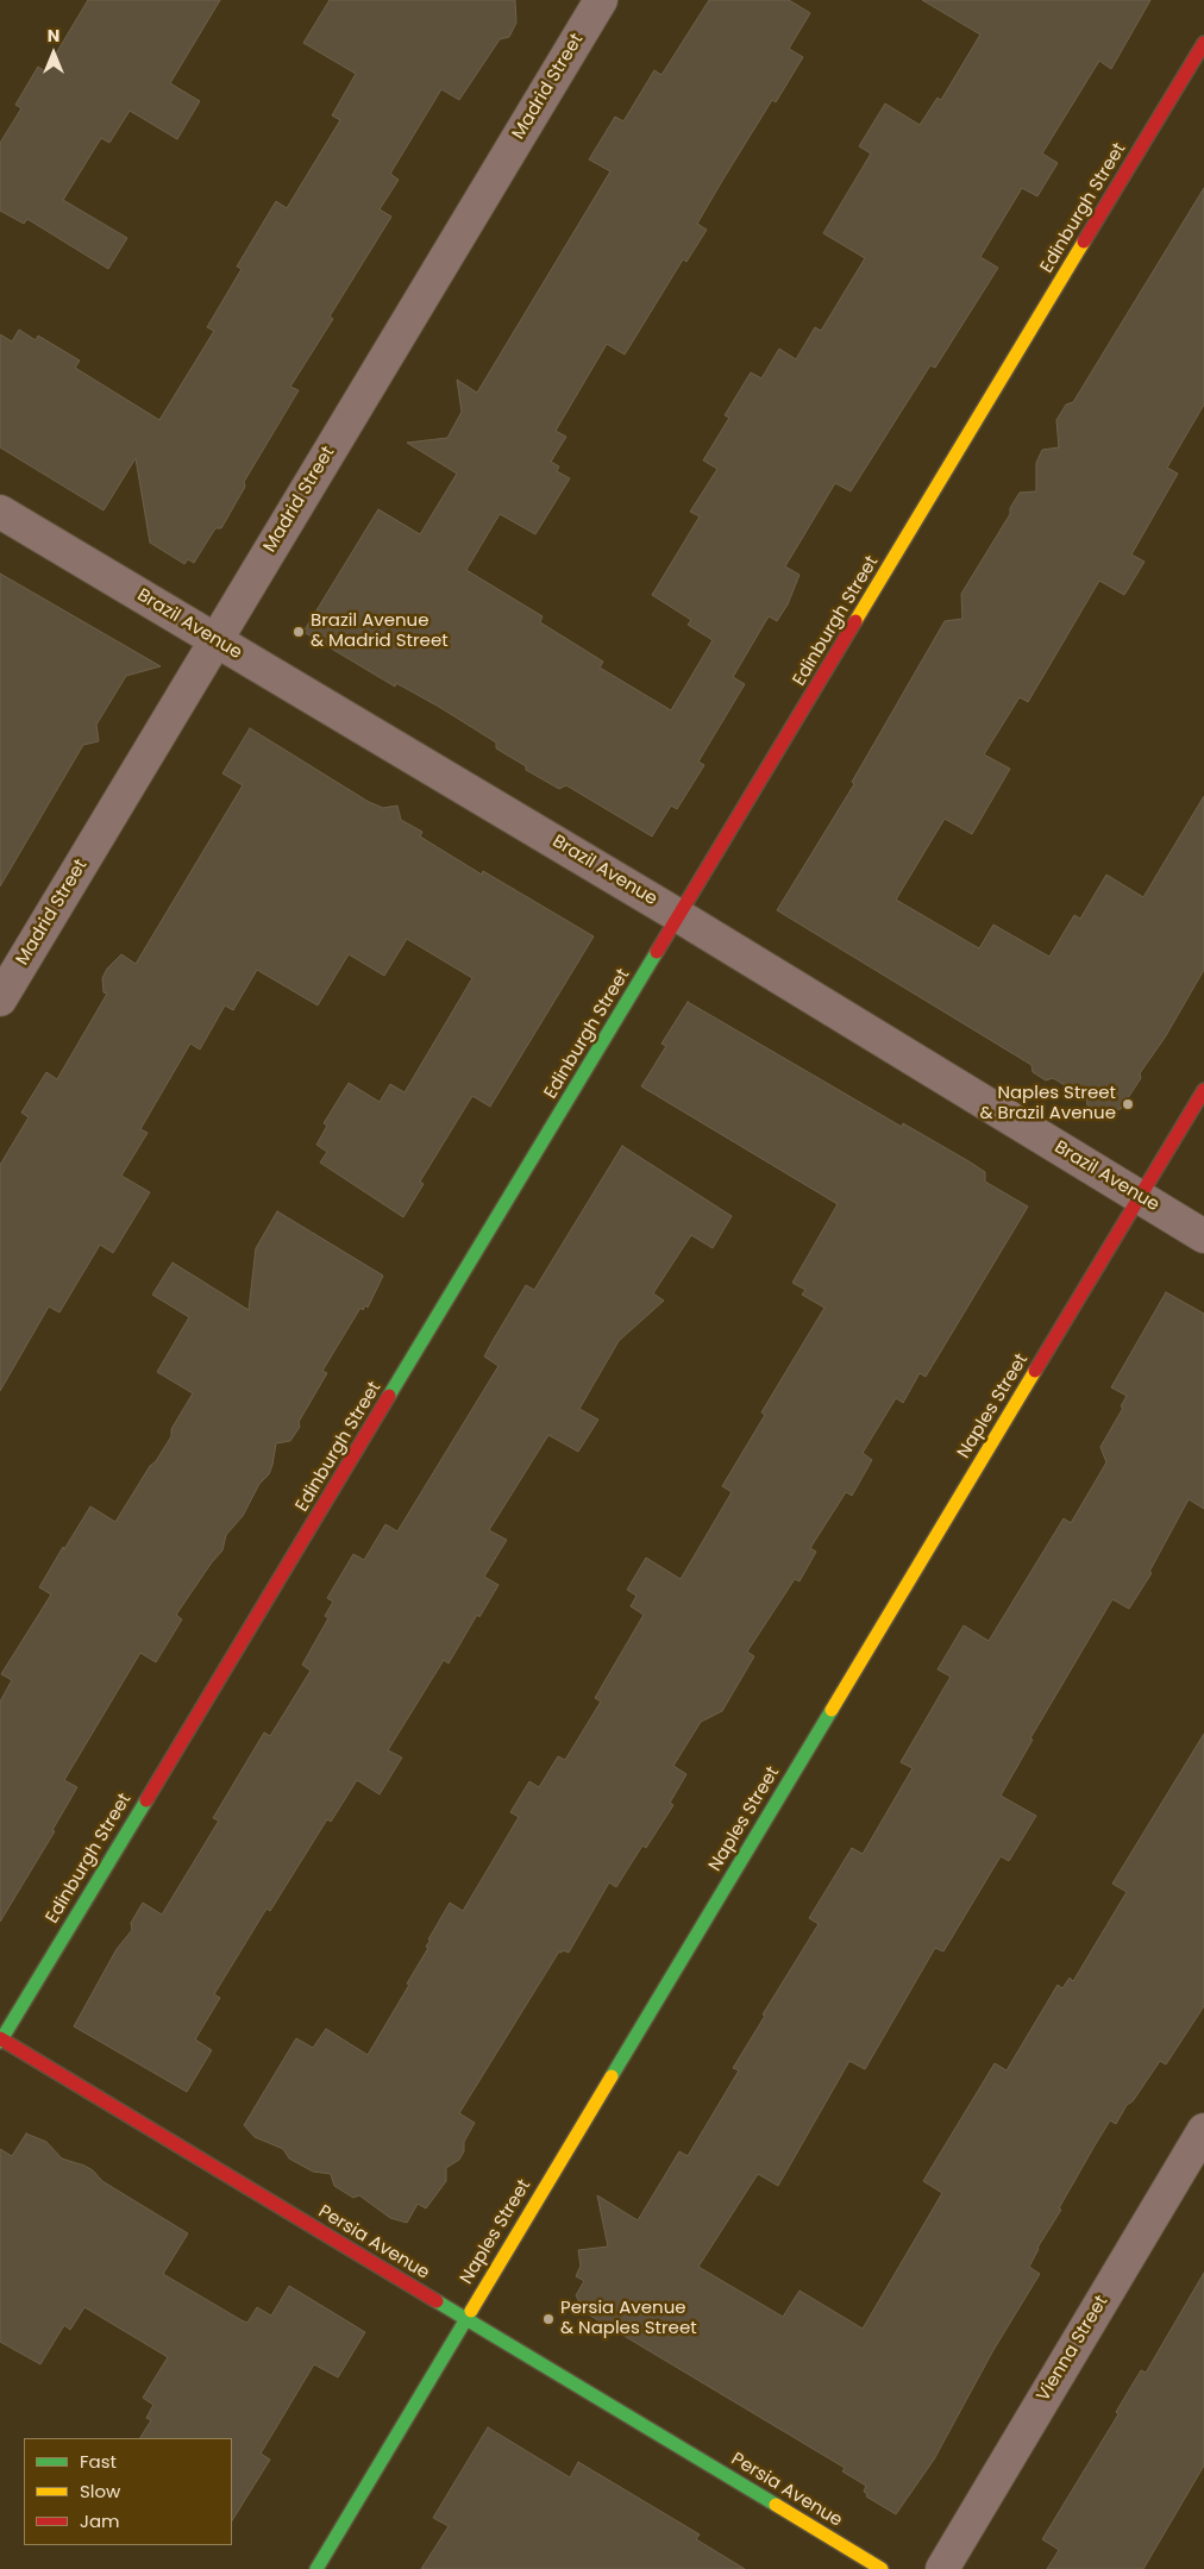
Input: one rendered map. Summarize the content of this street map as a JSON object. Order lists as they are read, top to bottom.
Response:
{
  "streets": {
    "street": [
      "Madrid Street",
      "Edinburgh Street",
      "Brazil Avenue",
      "Naples Street",
      "Persia Avenue",
      "Vienna Street"
    ]
  },
  "crossings": [
    ["Madrid Street", "Brazil Avenue"],
    ["Edinburgh Street", "Brazil Avenue"],
    ["Edinburgh Street", "Persia Avenue"],
    ["Brazil Avenue", "Naples Street"],
    ["Naples Street", "Persia Avenue"]
  ],
  "places": ["Brazil Avenue & Madrid Street", "Naples Street & Brazil Avenue", "Persia Avenue & Naples Street"],
  "legend": ["Fast", "Slow", "Jam"],
  "north": "top"
}
